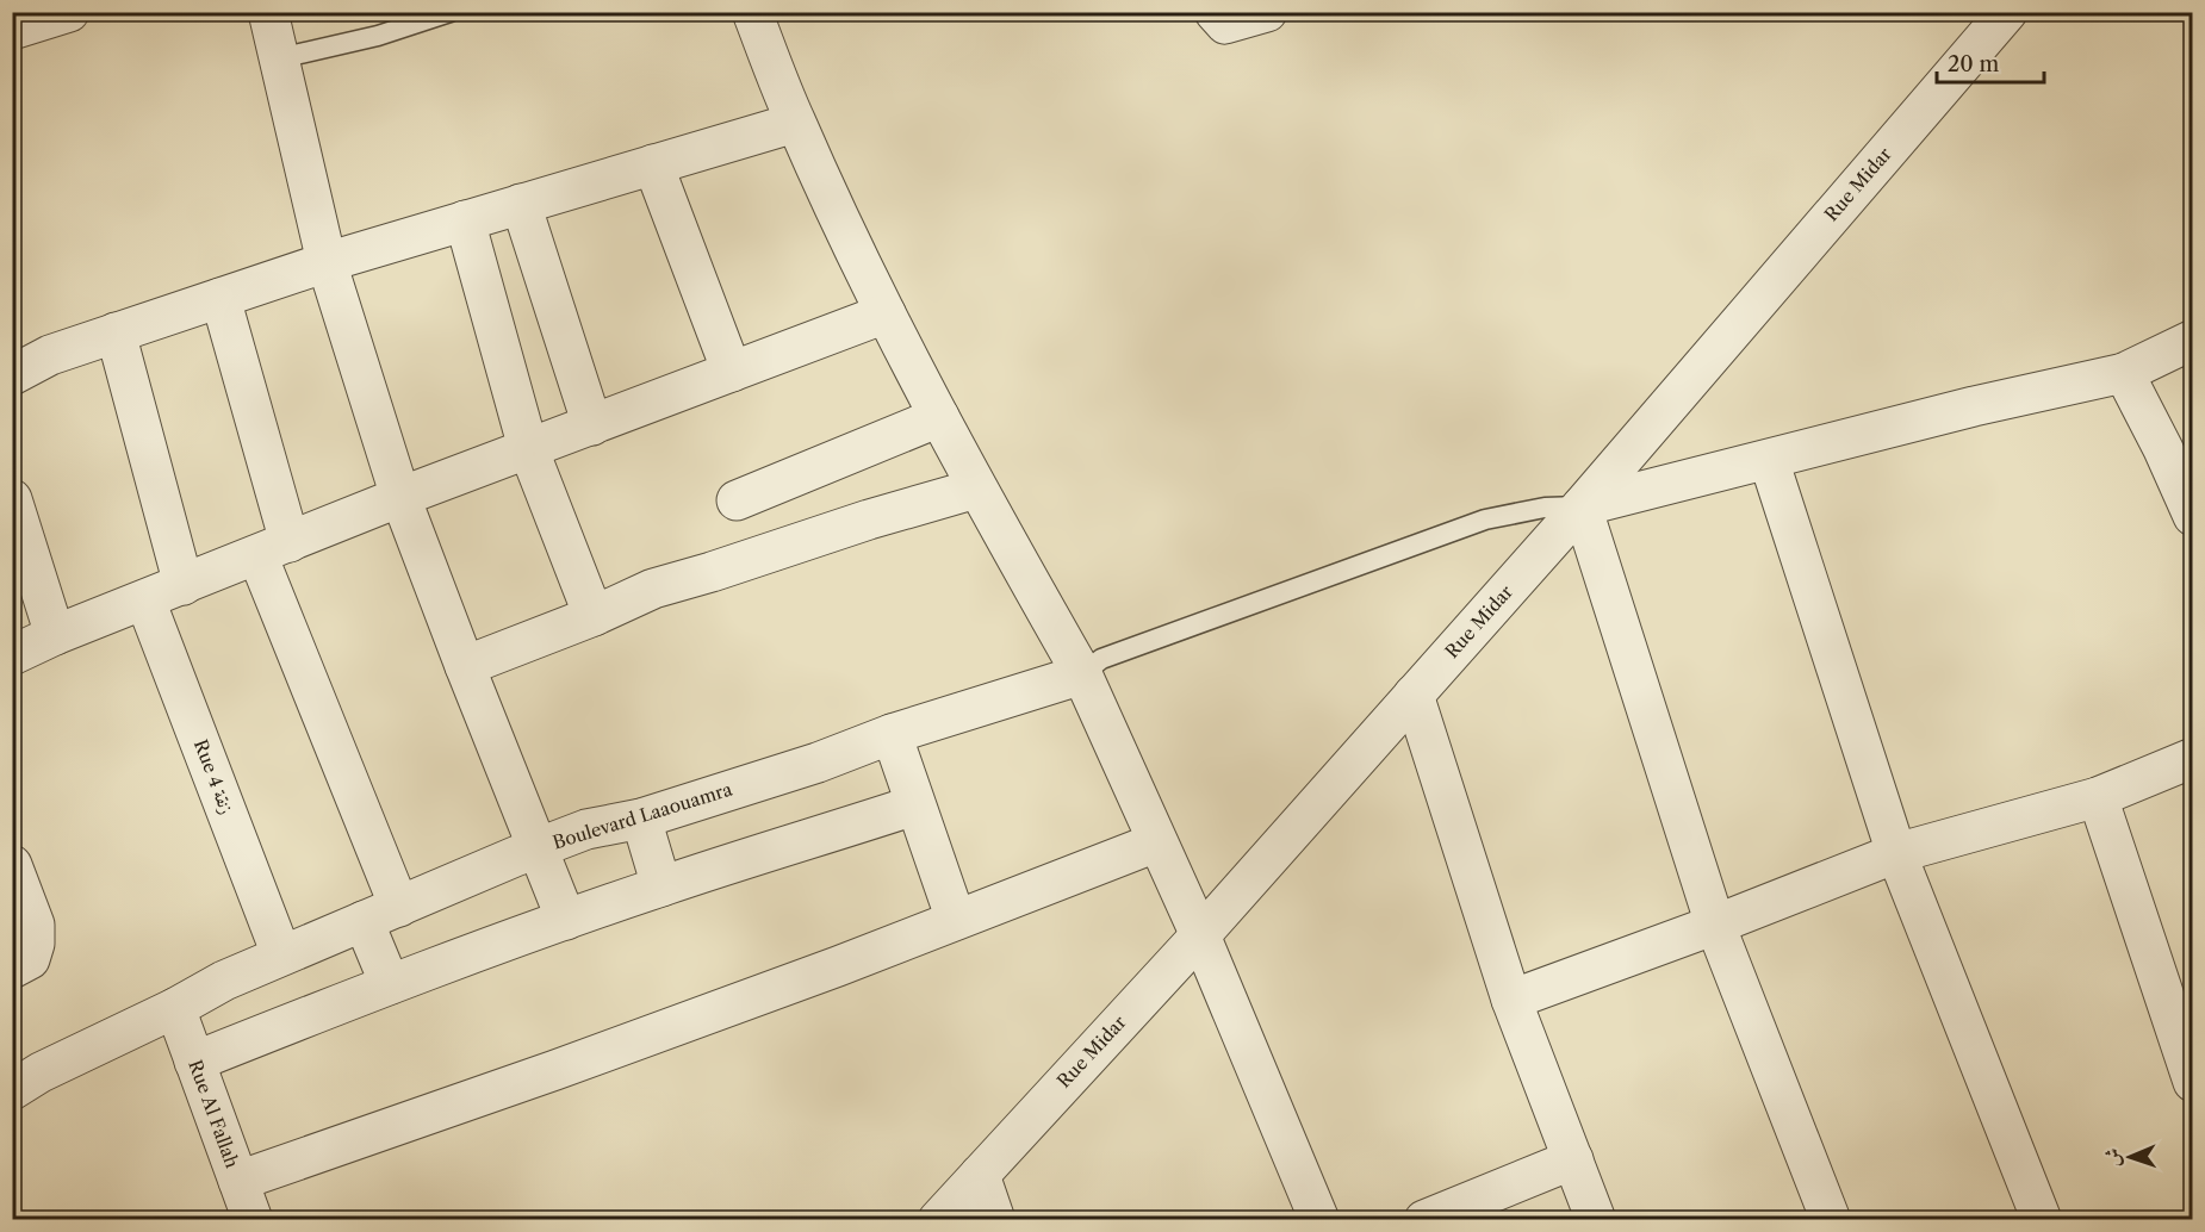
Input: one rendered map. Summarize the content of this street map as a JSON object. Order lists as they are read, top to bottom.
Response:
{
  "streets": {
    "street": [
      "Rue Midar",
      "Rue 4 زنقة",
      "Boulevard Laaouamra",
      "Rue Al Fallah"
    ]
  },
  "crossings": [
    ["Rue 4 زنقة", "Boulevard Laaouamra"],
    ["Boulevard Laaouamra", "Rue Al Fallah"]
  ],
  "scale_bar": "20 m",
  "north": "left"
}
